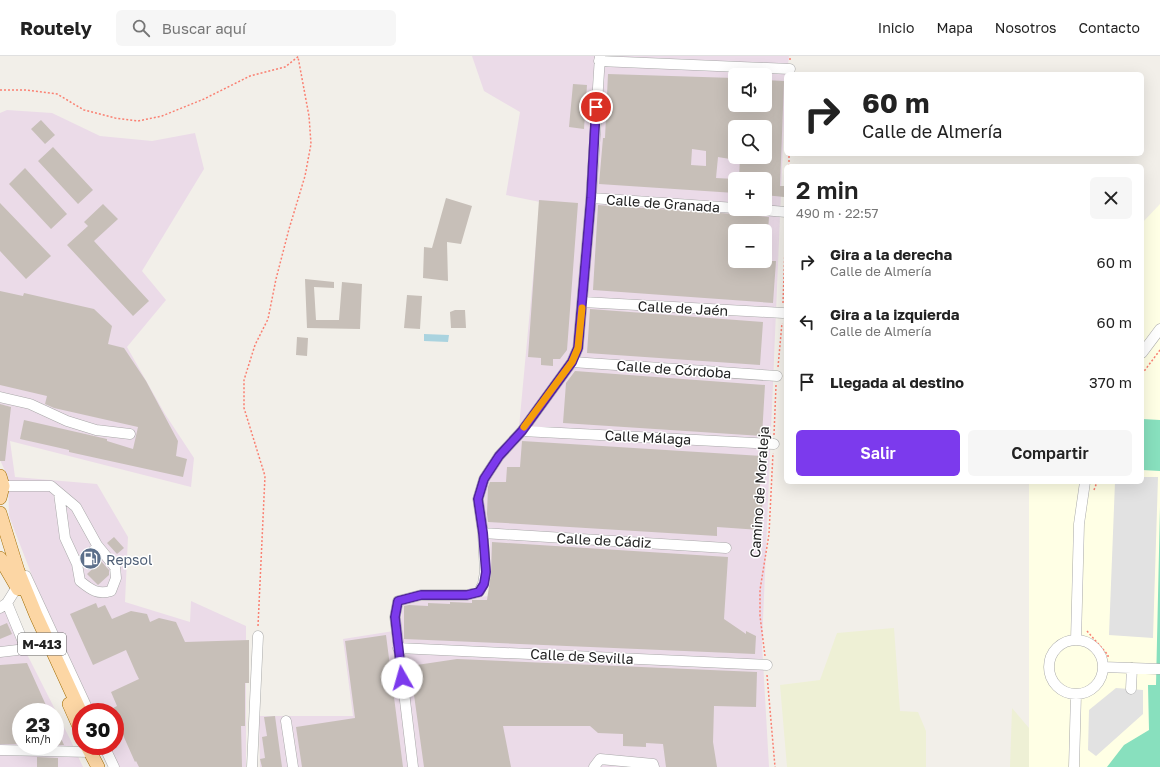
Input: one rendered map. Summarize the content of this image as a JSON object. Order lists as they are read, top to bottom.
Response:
{
  "streets": {
    "main road": ["M-413"],
    "street": [
      "Calle de Granada",
      "Calle de Jaén",
      "Calle de Córdoba",
      "Calle Málaga",
      "Calle de Cádiz",
      "Calle de Sevilla"
    ],
    "path": ["Camino de Moraleja"]
  },
  "crossings": [
    ["Calle de Jaén", "Camino de Moraleja"],
    ["Calle de Córdoba", "Camino de Moraleja"],
    ["Calle Málaga", "Camino de Moraleja"],
    ["Camino de Moraleja", "Calle de Sevilla"]
  ],
  "places": {
    "fuel station": ["Repsol"]
  },
  "page": {
    "header": "Routely",
    "search": "Buscar aquí",
    "nav": [
      "Inicio",
      "Mapa",
      "Nosotros",
      "Contacto"
    ],
    "map_buttons": ["+", "−"],
    "turn": ["60 m", "Calle de Almería"],
    "heading": ["2 min", "490 m · 22:57"],
    "list": [
      {
        "name": "Gira a la derecha",
        "note": "Calle de Almería",
        "value": "60 m"
      },
      {
        "name": "Gira a la izquierda",
        "note": "Calle de Almería",
        "value": "60 m"
      },
      {
        "name": "Llegada al destino",
        "value": "370 m"
      }
    ],
    "buttons": ["Salir", "Compartir"],
    "speed": "23 km/h",
    "limit": "30"
  }
}
